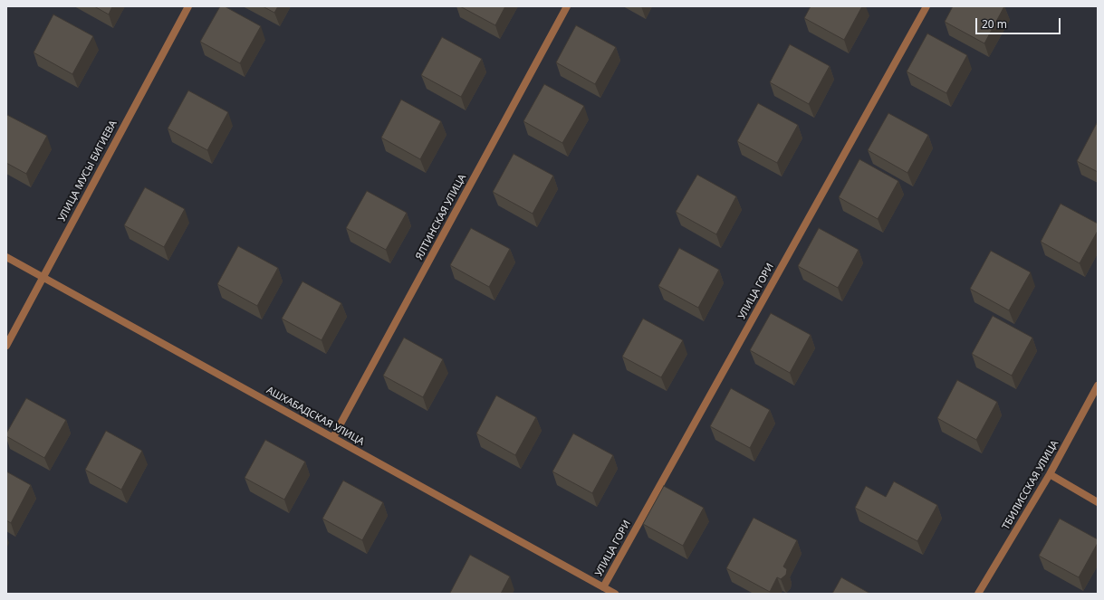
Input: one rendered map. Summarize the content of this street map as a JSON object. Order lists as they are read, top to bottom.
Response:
{
  "streets": {
    "street": [
      "УЛИЦА МУСЫ БИГИЕВА",
      "ЯЛТИНСКАЯ УЛИЦА",
      "УЛИЦА ГОРИ",
      "АШХАБАДСКАЯ УЛИЦА",
      "ТБИЛИССКАЯ УЛИЦА"
    ]
  },
  "crossings": [
    ["УЛИЦА МУСЫ БИГИЕВА", "АШХАБАДСКАЯ УЛИЦА"],
    ["ЯЛТИНСКАЯ УЛИЦА", "АШХАБАДСКАЯ УЛИЦА"],
    ["УЛИЦА ГОРИ", "АШХАБАДСКАЯ УЛИЦА"]
  ],
  "scale_bar": "20 m"
}
